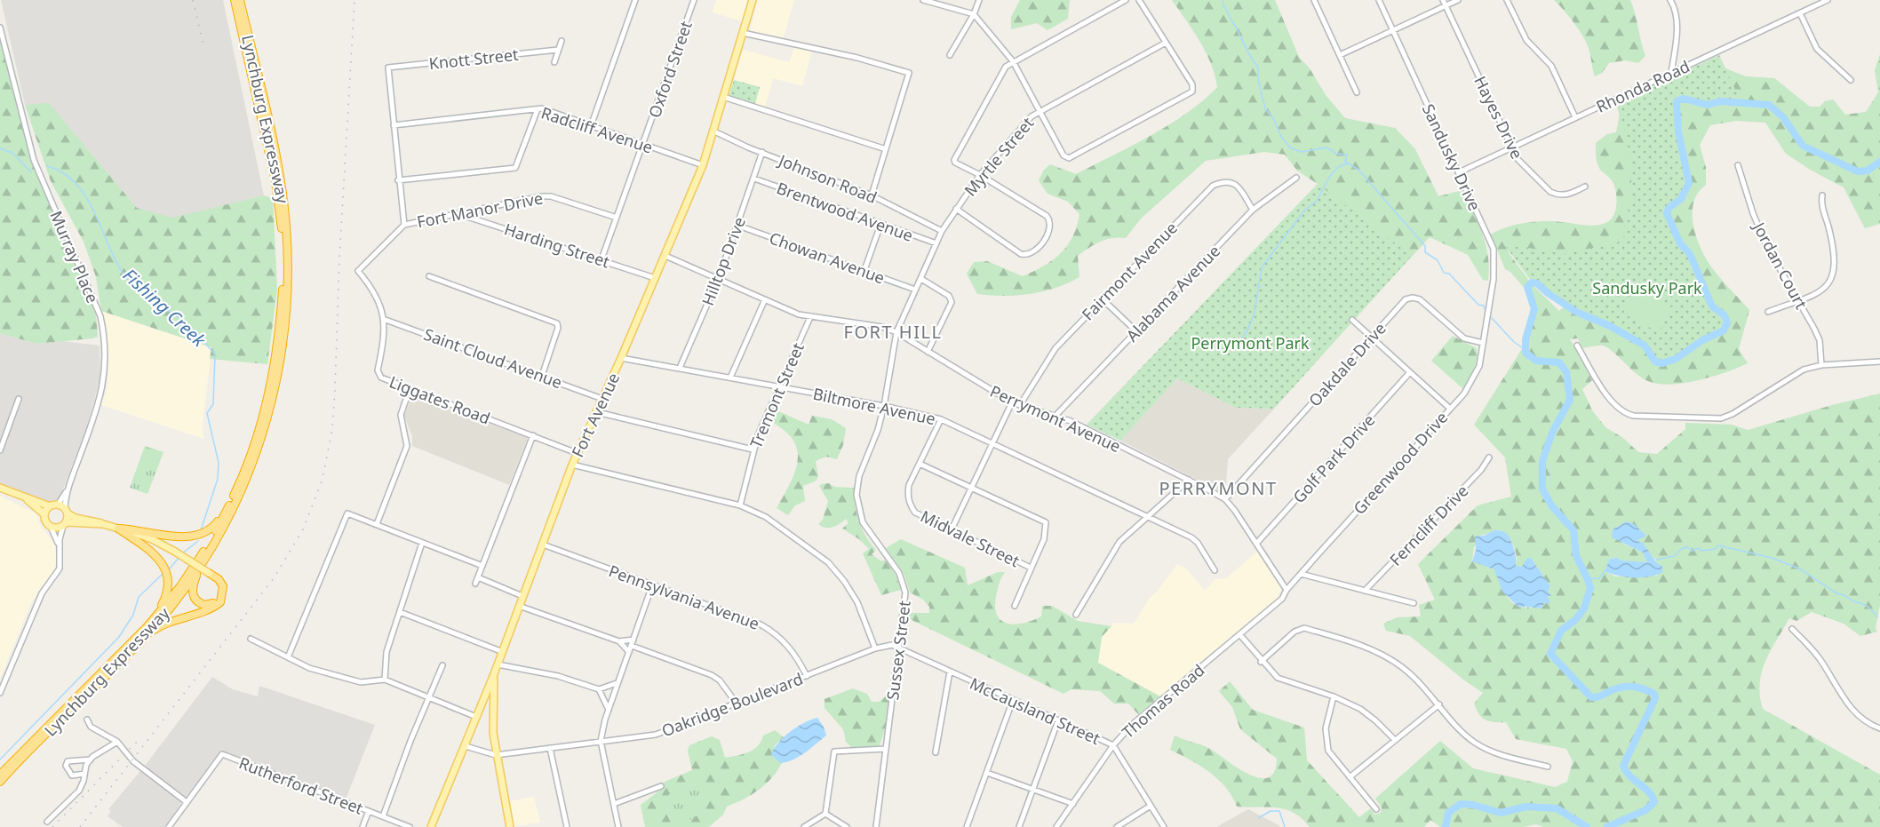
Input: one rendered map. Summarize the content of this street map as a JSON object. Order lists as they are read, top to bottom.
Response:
{
  "streets": {
    "highway": ["Lynchburg Expressway"],
    "main road": ["Fort Avenue"],
    "street": [
      "Knott Street",
      "Oxford Street",
      "Rhonda Road",
      "Hayes Drive",
      "Radcliff Avenue",
      "Myrtle Street",
      "Sandusky Drive",
      "Johnson Road",
      "Fort Manor Drive",
      "Brentwood Avenue",
      "Harding Street",
      "Murray Place",
      "Chowan Avenue",
      "Hilltop Drive",
      "Jordan Court",
      "Fairmont Avenue",
      "Alabama Avenue",
      "Saint Cloud Avenue",
      "Oakdale Drive",
      "Tremont Street",
      "Liggates Road",
      "Biltmore Avenue",
      "Perrymont Avenue",
      "Golf Park Drive",
      "Greenwood Drive",
      "Ferncliff Drive",
      "Midvale Street",
      "Pennsylvania Avenue",
      "Sussex Street",
      "Thomas Road",
      "Oakridge Boulevard",
      "McCausland Street",
      "Rutherford Street"
    ]
  },
  "crossings": [
    ["Knott Street", "Radcliff Avenue"],
    ["Oxford Street", "Radcliff Avenue"],
    ["Oxford Street", "Fort Manor Drive"],
    ["Oxford Street", "Harding Street"],
    ["Rhonda Road", "Hayes Drive"],
    ["Rhonda Road", "Sandusky Drive"],
    ["Radcliff Avenue", "Fort Avenue"],
    ["Myrtle Street", "Johnson Road"],
    ["Myrtle Street", "Brentwood Avenue"],
    ["Myrtle Street", "Chowan Avenue"],
    ["Myrtle Street", "Perrymont Avenue"],
    ["Myrtle Street", "Sussex Street"],
    ["Sandusky Drive", "Greenwood Drive"],
    ["Johnson Road", "Hilltop Drive"],
    ["Johnson Road", "Fort Avenue"],
    ["Fort Manor Drive", "Harding Street"],
    ["Fort Manor Drive", "Liggates Road"],
    ["Brentwood Avenue", "Hilltop Drive"],
    ["Harding Street", "Fort Avenue"],
    ["Chowan Avenue", "Hilltop Drive"],
    ["Hilltop Drive", "Biltmore Avenue"],
    ["Hilltop Drive", "Perrymont Avenue"],
    ["Fairmont Avenue", "Alabama Avenue"],
    ["Fairmont Avenue", "Perrymont Avenue"],
    ["Alabama Avenue", "Perrymont Avenue"],
    ["Saint Cloud Avenue", "Liggates Road"],
    ["Saint Cloud Avenue", "Fort Avenue"],
    ["Oakdale Drive", "Perrymont Avenue"],
    ["Oakdale Drive", "Greenwood Drive"],
    ["Tremont Street", "Biltmore Avenue"],
    ["Tremont Street", "Perrymont Avenue"],
    ["Liggates Road", "Fort Avenue"],
    ["Biltmore Avenue", "Fort Avenue"],
    ["Biltmore Avenue", "Midvale Street"],
    ["Biltmore Avenue", "Sussex Street"],
    ["Fort Avenue", "Perrymont Avenue"],
    ["Fort Avenue", "Pennsylvania Avenue"],
    ["Fort Avenue", "Oakridge Boulevard"],
    ["Perrymont Avenue", "Golf Park Drive"],
    ["Perrymont Avenue", "Greenwood Drive"],
    ["Perrymont Avenue", "Sussex Street"],
    ["Perrymont Avenue", "Thomas Road"],
    ["Greenwood Drive", "Thomas Road"],
    ["Pennsylvania Avenue", "Oakridge Boulevard"],
    ["Sussex Street", "Oakridge Boulevard"],
    ["Sussex Street", "McCausland Street"],
    ["Thomas Road", "McCausland Street"],
    ["Oakridge Boulevard", "McCausland Street"]
  ],
  "districts": ["FORT HILL", "PERRYMONT"],
  "water": ["Fishing Creek"],
  "parks": ["Sandusky Park", "Perrymont Park"]
}
